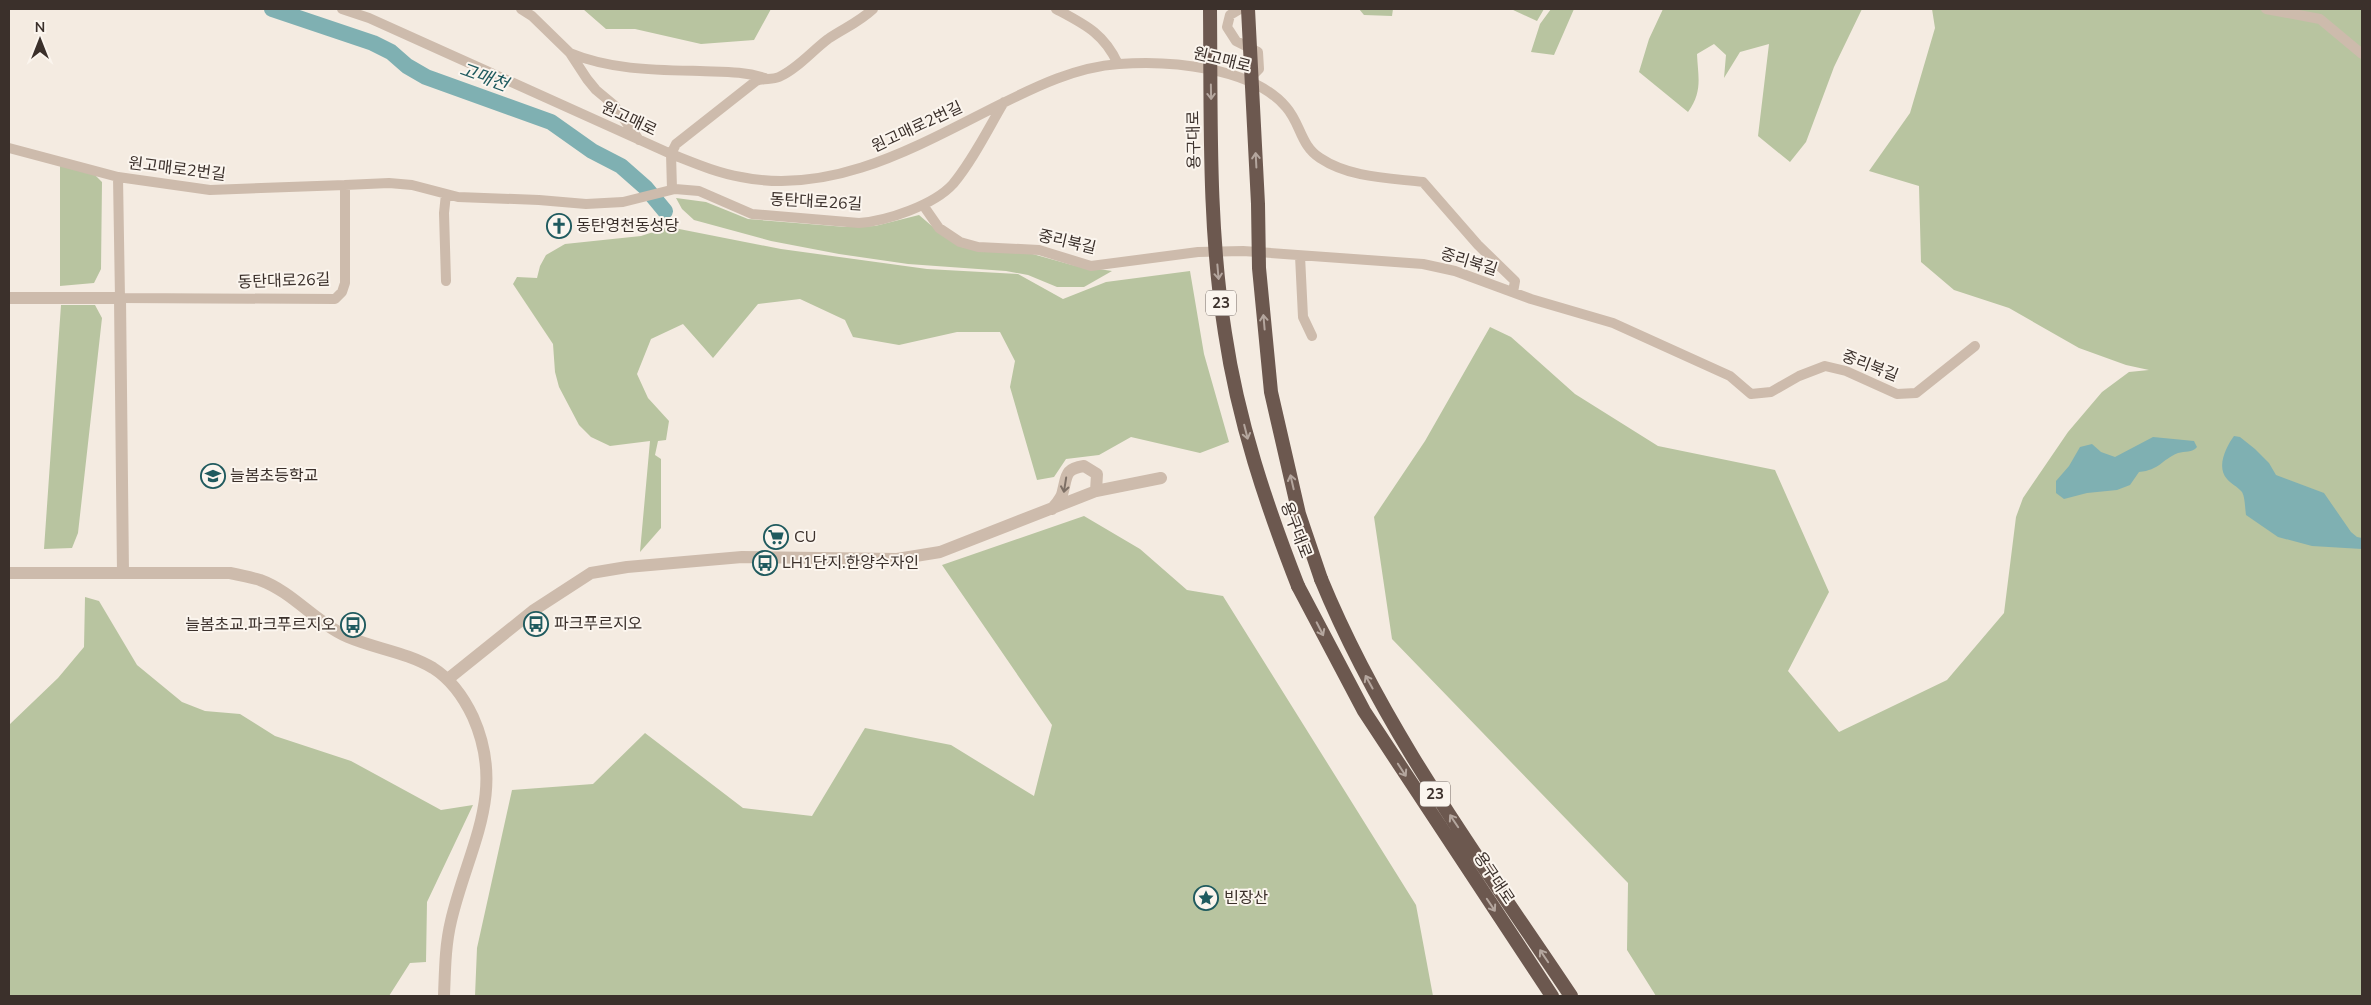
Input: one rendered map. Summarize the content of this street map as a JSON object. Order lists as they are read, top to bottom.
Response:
{
  "streets": {
    "highway": ["용구대로", "23"],
    "street": [
      "원고매로",
      "원고매로2번길",
      "동탄대로26길",
      "중리북길"
    ]
  },
  "crossings": [
    ["원고매로", "원고매로2번길"],
    ["원고매로", "중리북길"],
    ["원고매로2번길", "동탄대로26길"],
    ["동탄대로26길", "중리북길"]
  ],
  "water": ["고매천"],
  "places": {
    "church": ["동탄영천동성당"],
    "school or university": ["늘봄초등학교"],
    "supermarket": ["CU"],
    "bus stop": ["LH1단지.한양수자인", "파크푸르지오", "늘봄초교.파크푸르지오"],
    "place": ["빈장산"]
  },
  "north": "top"
}
